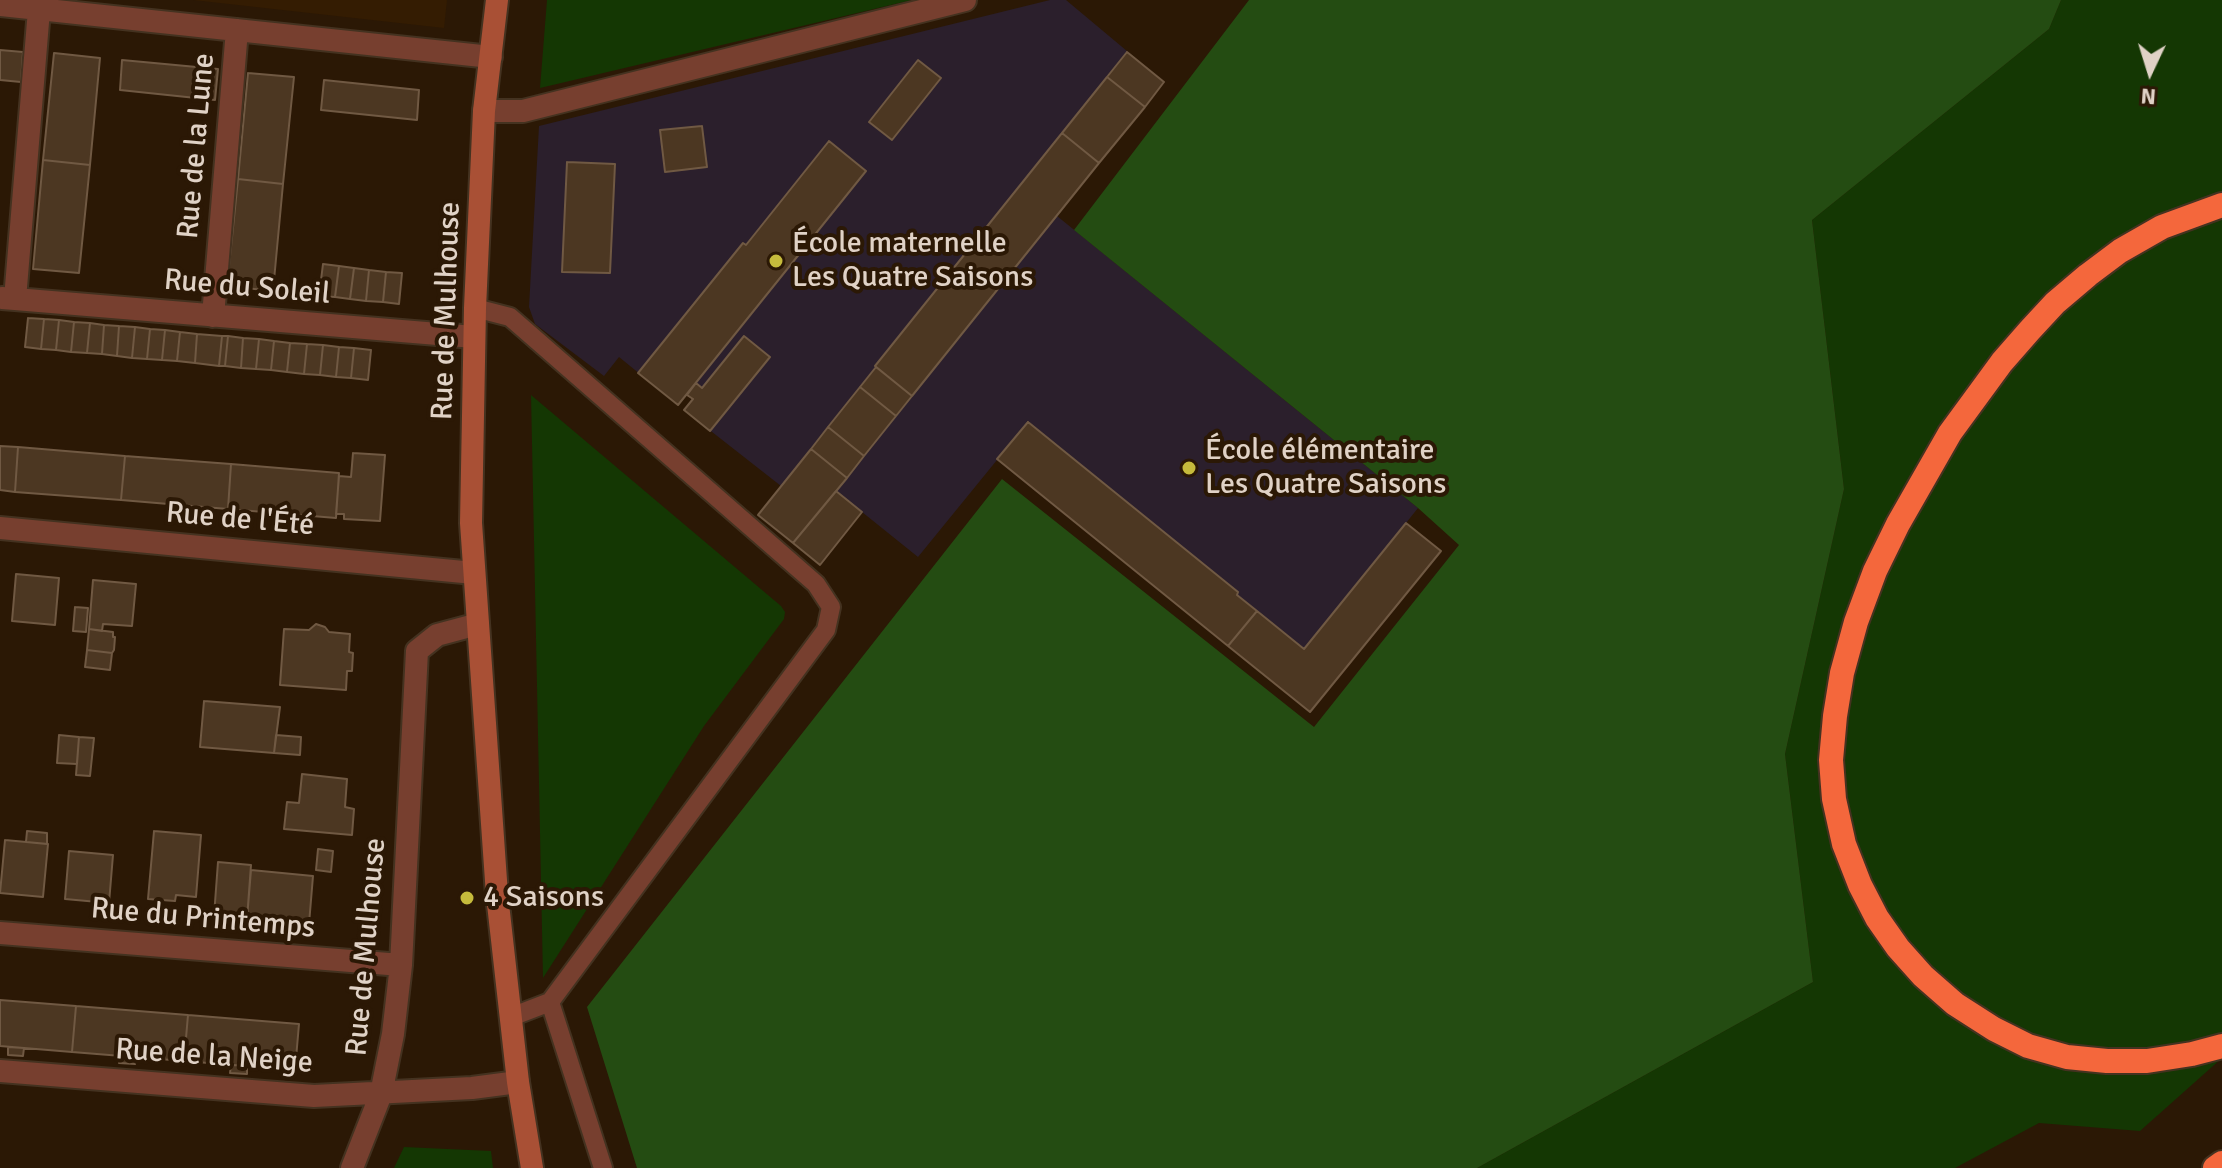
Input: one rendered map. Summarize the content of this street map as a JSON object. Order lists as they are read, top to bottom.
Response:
{
  "streets": {
    "main road": ["Rue de Mulhouse"],
    "street": [
      "Rue de la Lune",
      "Rue du Soleil",
      "Rue de l'Été",
      "Rue du Printemps",
      "Rue de la Neige"
    ]
  },
  "crossings": [
    ["Rue de la Lune", "Rue du Soleil"],
    ["Rue du Soleil", "Rue de Mulhouse"],
    ["Rue de Mulhouse", "Rue de l'Été"],
    ["Rue de Mulhouse", "Rue du Printemps"],
    ["Rue de Mulhouse", "Rue de la Neige"]
  ],
  "places": ["École maternelle Les Quatre Saisons", "École élémentaire Les Quatre Saisons", "4 Saisons"],
  "north": "bottom"
}
